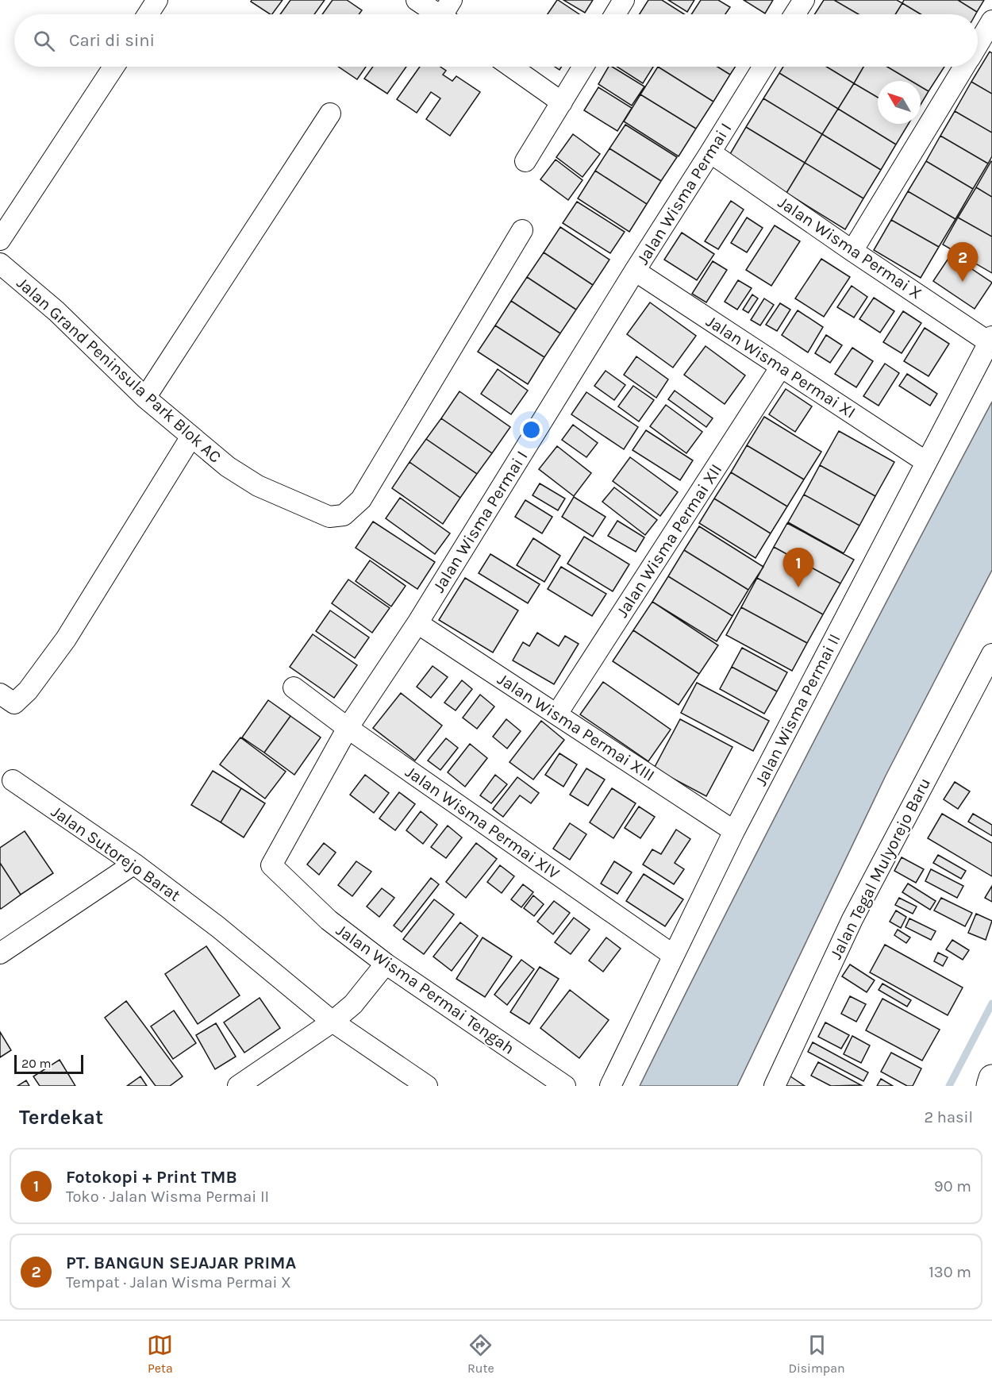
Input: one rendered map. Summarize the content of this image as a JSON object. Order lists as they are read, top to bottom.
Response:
{
  "streets": {
    "street": [
      "Jalan Wisma Permai I",
      "Jalan Wisma Permai X",
      "Jalan Wisma Permai XI",
      "Jalan Grand Peninsula Park Blok AC",
      "Jalan Wisma Permai XII",
      "Jalan Wisma Permai II",
      "Jalan Wisma Permai XIII",
      "Jalan Wisma Permai XIV",
      "Jalan Sutorejo Barat",
      "Jalan Tegal Mulyorejo Baru",
      "Jalan Wisma Permai Tengah"
    ]
  },
  "crossings": [
    ["Jalan Wisma Permai I", "Jalan Wisma Permai X"],
    ["Jalan Wisma Permai I", "Jalan Wisma Permai XI"],
    ["Jalan Wisma Permai I", "Jalan Wisma Permai XIII"],
    ["Jalan Wisma Permai I", "Jalan Wisma Permai XIV"],
    ["Jalan Wisma Permai I", "Jalan Wisma Permai Tengah"],
    ["Jalan Wisma Permai X", "Jalan Wisma Permai II"],
    ["Jalan Wisma Permai XI", "Jalan Wisma Permai XII"],
    ["Jalan Wisma Permai XI", "Jalan Wisma Permai II"],
    ["Jalan Wisma Permai XII", "Jalan Wisma Permai XIII"],
    ["Jalan Wisma Permai II", "Jalan Wisma Permai XIII"],
    ["Jalan Wisma Permai II", "Jalan Wisma Permai XIV"]
  ],
  "scale_bar": "20 m",
  "north": "top left",
  "page": {
    "search": "Cari di sini",
    "pins": ["2", "1"],
    "scale": "20 m",
    "heading": ["Terdekat", "2 hasil"],
    "list": [
      {
        "mark": "1",
        "name": "Fotokopi + Print TMB",
        "note": "Toko · Jalan Wisma Permai II",
        "value": "90 m"
      },
      {
        "mark": "2",
        "name": "PT. BANGUN SEJAJAR PRIMA",
        "note": "Tempat · Jalan Wisma Permai X",
        "value": "130 m"
      }
    ],
    "nav": ["Peta", "Rute", "Disimpan"]
  }
}
